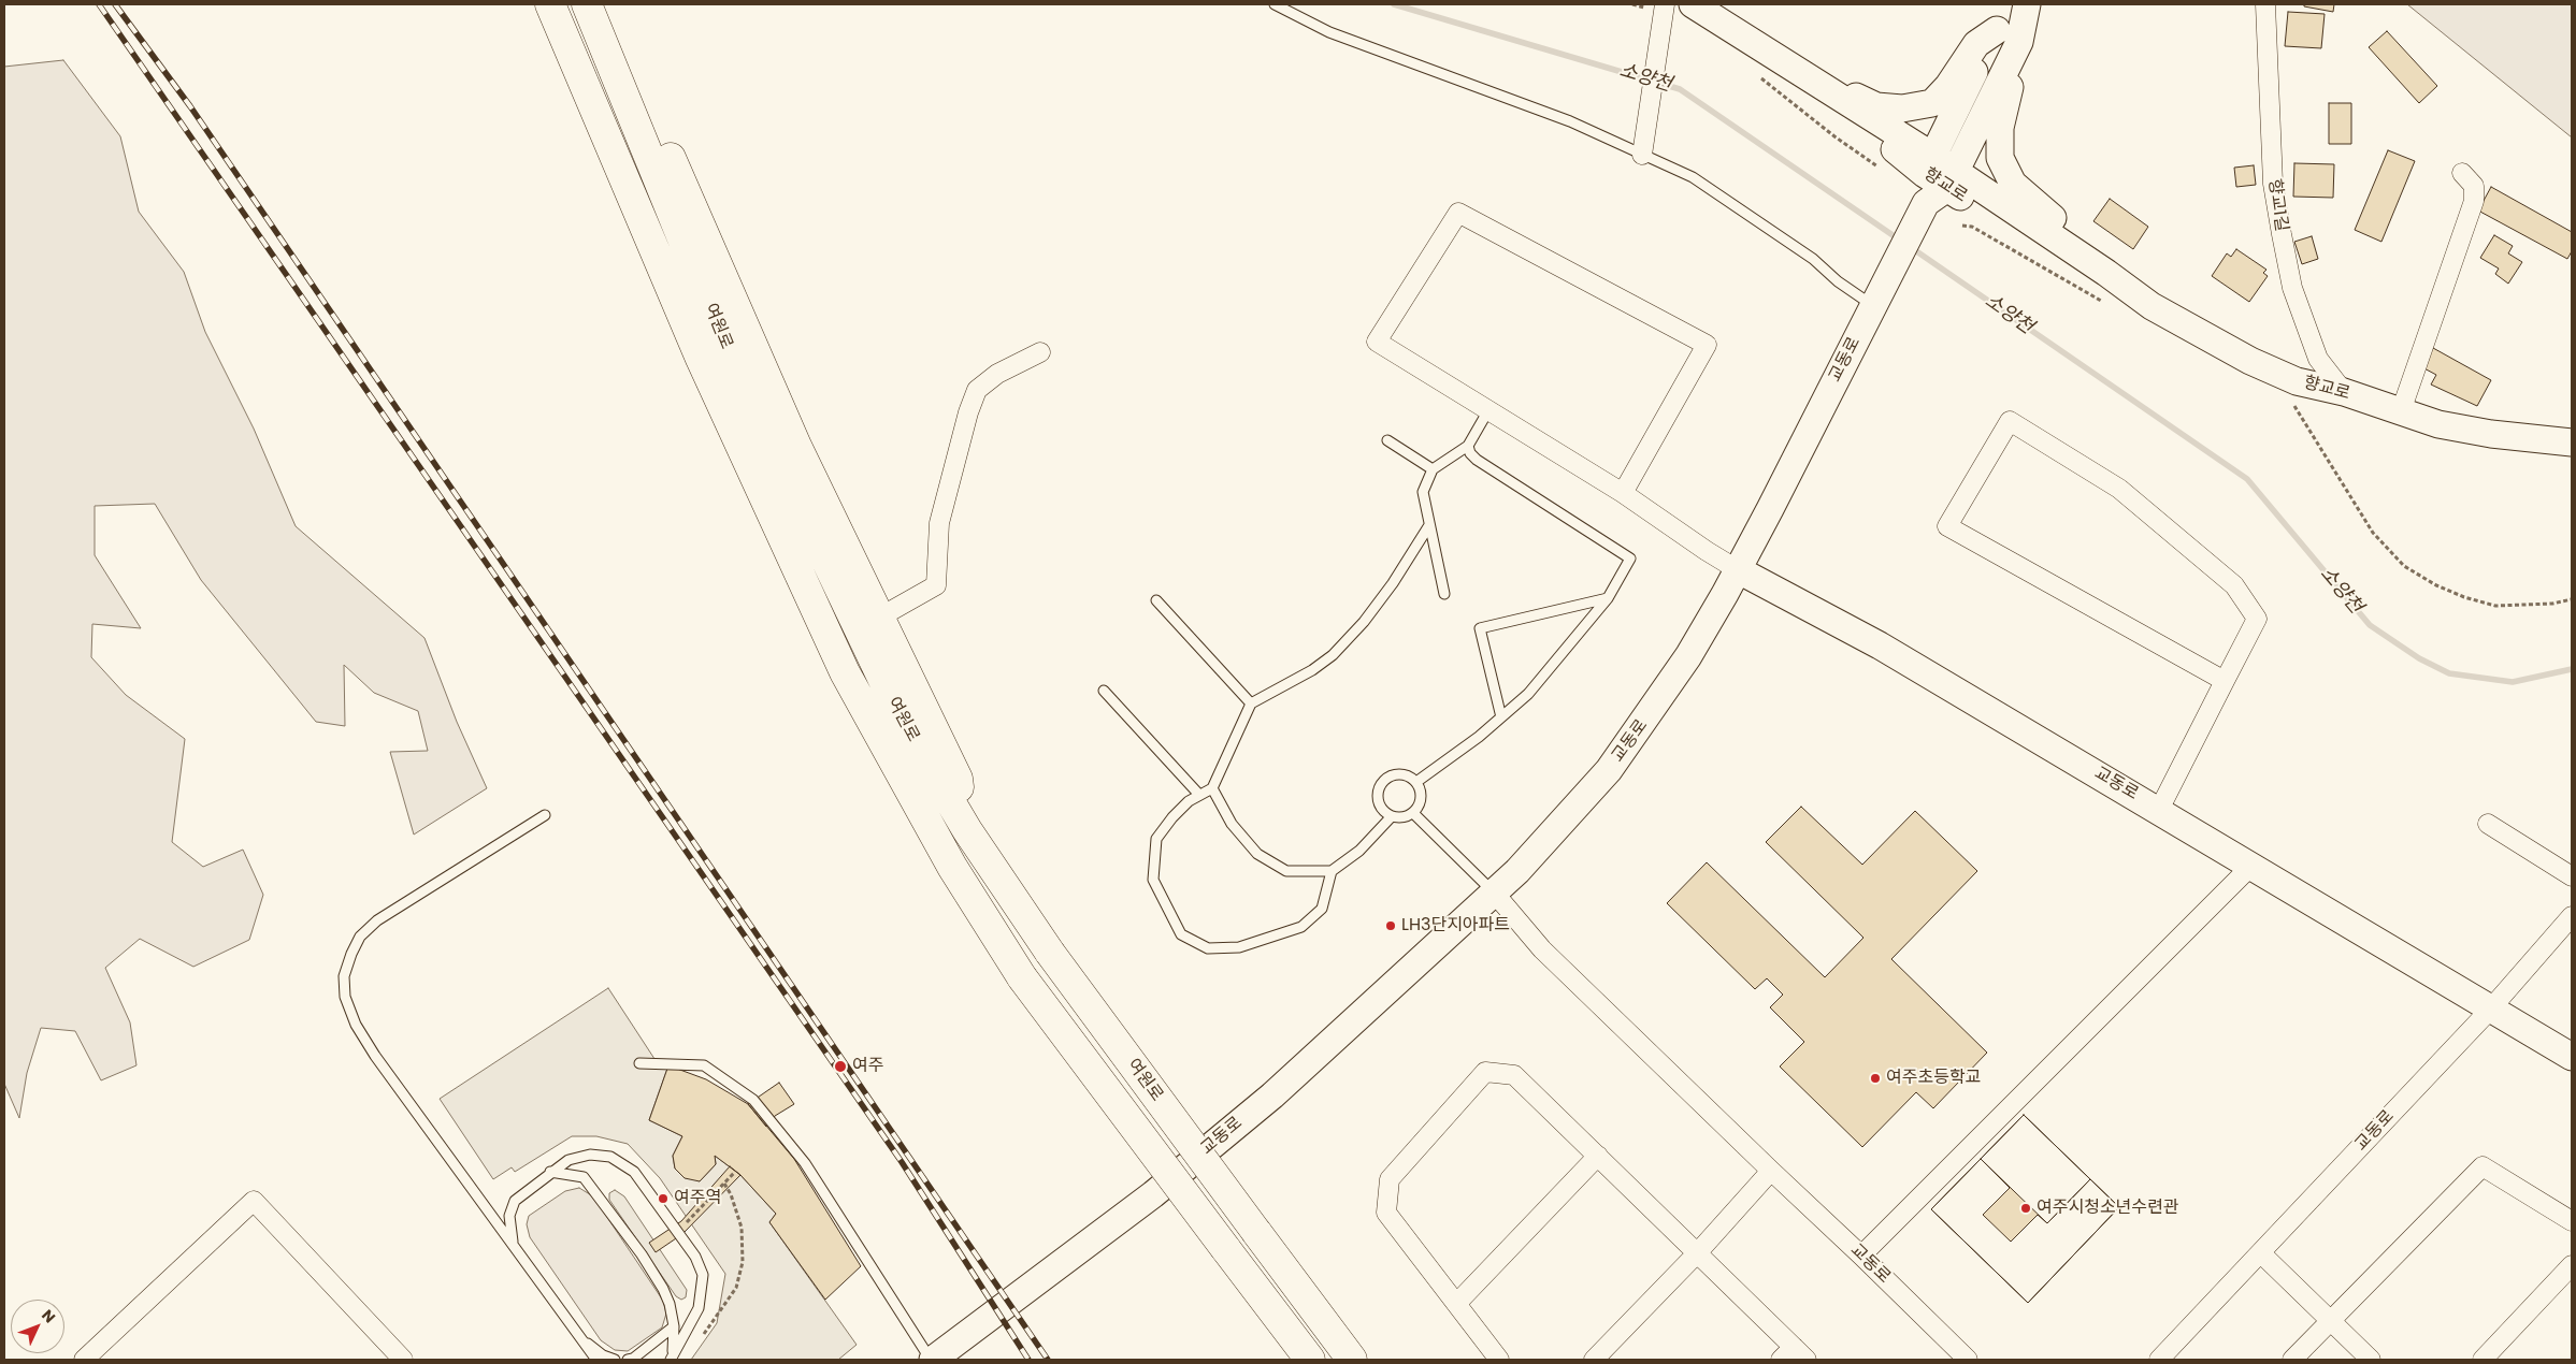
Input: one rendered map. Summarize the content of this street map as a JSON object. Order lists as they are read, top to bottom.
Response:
{
  "streets": {
    "highway": ["여원로"],
    "street": ["향교로", "향교1길", "교동로"]
  },
  "crossings": [
    ["향교로", "향교1길"],
    ["향교로", "교동로"]
  ],
  "water": ["소양천"],
  "places": [
    "LH3단지아파트",
    "여주",
    "여주초등학교",
    "여주역",
    "여주시청소년수련관"
  ],
  "north": "top right"
}
